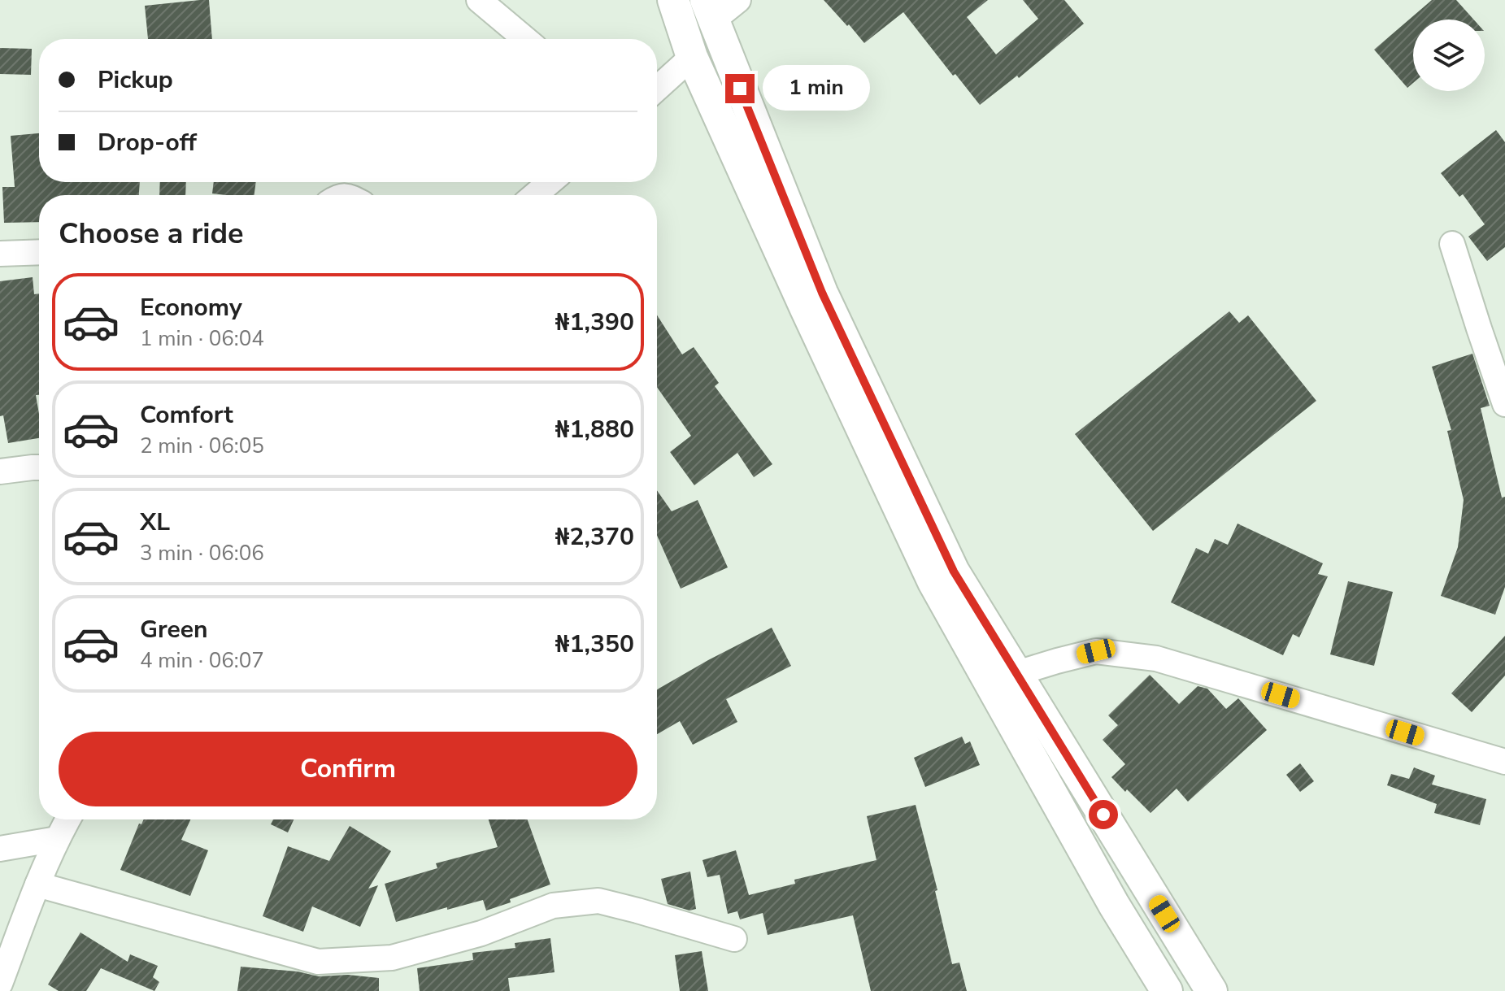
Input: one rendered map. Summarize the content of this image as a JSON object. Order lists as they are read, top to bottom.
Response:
{
  "page": {
    "banner": ["Pickup", "Drop-off"],
    "bubble": "1 min",
    "heading": "Choose a ride",
    "list": [
      {
        "name": "Economy",
        "note": "1 min · 06:04",
        "value": "₦1,390"
      },
      {
        "name": "Comfort",
        "note": "2 min · 06:05",
        "value": "₦1,880"
      },
      {
        "name": "XL",
        "note": "3 min · 06:06",
        "value": "₦2,370"
      },
      {
        "name": "Green",
        "note": "4 min · 06:07",
        "value": "₦1,350"
      }
    ],
    "buttons": "Confirm"
  }
}
